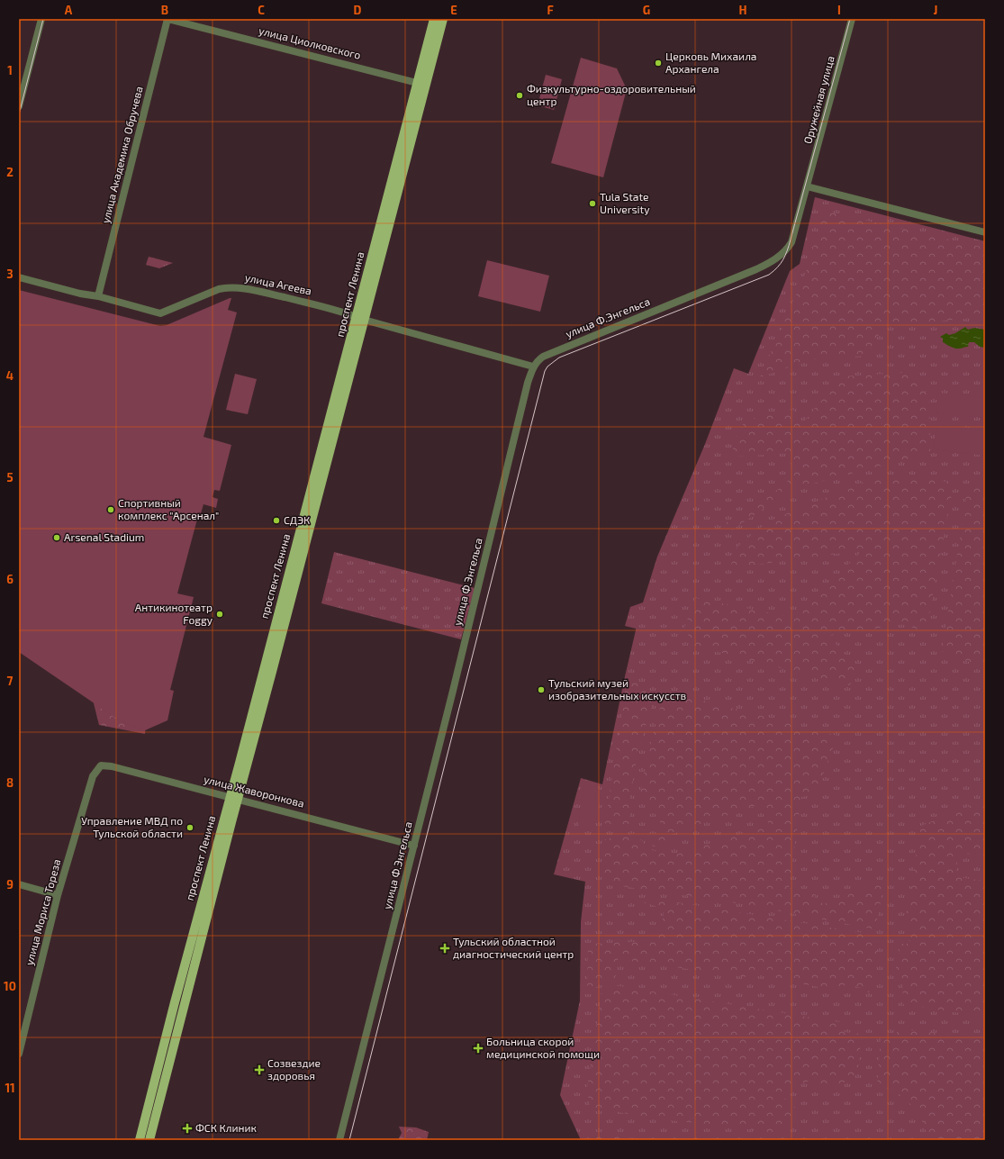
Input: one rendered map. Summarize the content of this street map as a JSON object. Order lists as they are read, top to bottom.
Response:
{
  "streets": {
    "main road": ["проспект Ленина"],
    "street": [
      "улица Циолковского",
      "Оружейная улица",
      "улица Академика Обручева",
      "улица Агеева",
      "улица Ф.Энгельса",
      "улица Жаворонкова",
      "улица Мориса Тореза"
    ]
  },
  "crossings": [
    ["улица Циолковского", "улица Академика Обручева"],
    ["улица Циолковского", "проспект Ленина"],
    ["Оружейная улица", "улица Ф.Энгельса"],
    ["улица Академика Обручева", "улица Агеева"],
    ["улица Агеева", "проспект Ленина"],
    ["улица Агеева", "улица Ф.Энгельса"],
    ["проспект Ленина", "улица Жаворонкова"],
    ["улица Ф.Энгельса", "улица Жаворонкова"],
    ["улица Жаворонкова", "улица Мориса Тореза"]
  ],
  "places": {
    "other": [
      "Церковь Михаила Архангела",
      "Физкультурно-оздоровительный центр",
      "Tula State University",
      "Спортивный комплекс \"Арсенал\"",
      "СДЭК",
      "Arsenal Stadium",
      "Антикинотеатр Foggy",
      "Тульский музей изобразительных искусств",
      "Управление МВД по Тульской области"
    ],
    "health": [
      "Тульский областной диагностический центр",
      "Больница скорой медицинской помощи",
      "Созвездие здоровья",
      "ФСК Клиник"
    ]
  },
  "grid": {
    "columns": [
      "A",
      "B",
      "C",
      "D",
      "E",
      "F",
      "G",
      "H",
      "I",
      "J"
    ],
    "rows": [
      "1",
      "2",
      "3",
      "4",
      "5",
      "6",
      "7",
      "8",
      "9",
      "10",
      "11"
    ]
  }
}
